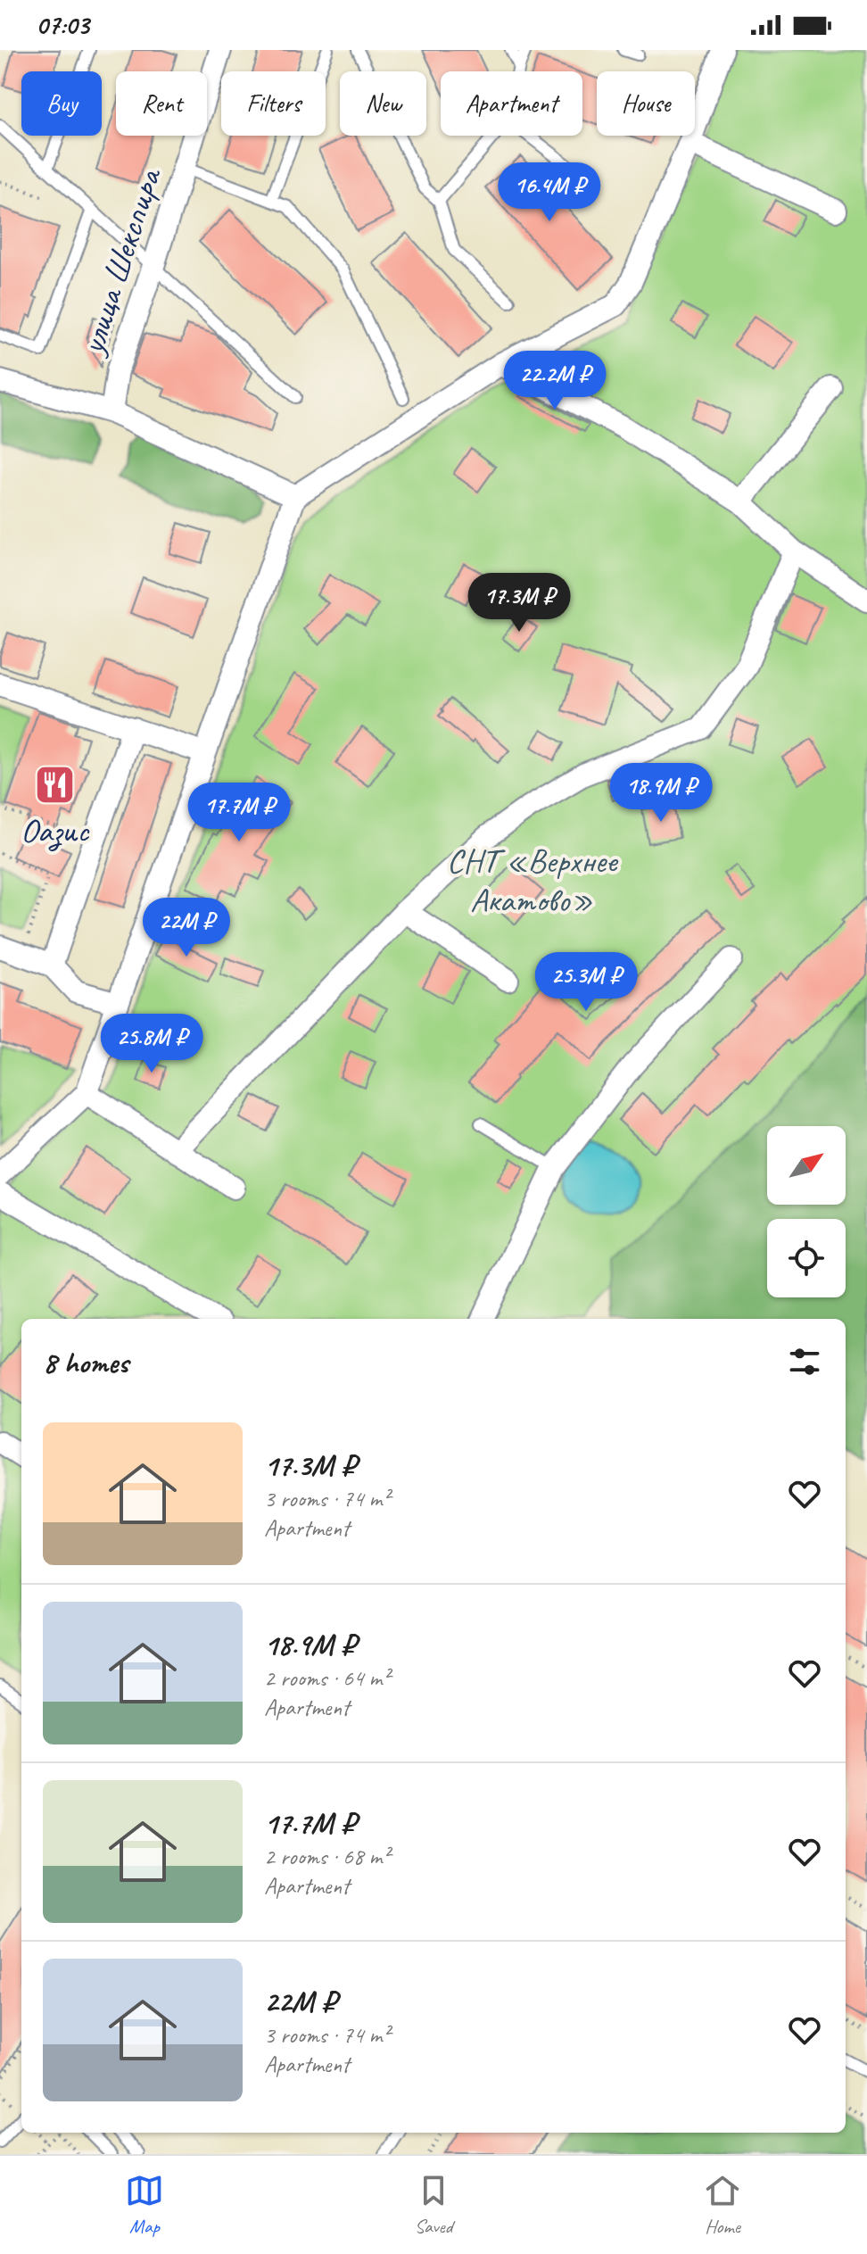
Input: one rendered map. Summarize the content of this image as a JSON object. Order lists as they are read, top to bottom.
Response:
{
  "streets": {
    "street": ["улица Шекспира"]
  },
  "parks": ["СНТ «Верхнее Акатово»"],
  "places": {
    "restaurant": ["Оазис"]
  },
  "north": "top right",
  "page": {
    "status": "07:03",
    "chip": [
      "Buy",
      "Rent",
      "Filters",
      "New",
      "Apartment",
      "House"
    ],
    "price": [
      "16.4M ₽",
      "22.2M ₽",
      "17.3M ₽",
      "18.9M ₽",
      "17.7M ₽",
      "22M ₽",
      "25.3M ₽",
      "25.8M ₽"
    ],
    "heading": "8 homes",
    "list": [
      {
        "name": "17.3M ₽",
        "note": "3 rooms · 74 m² · Apartment"
      },
      {
        "name": "18.9M ₽",
        "note": "2 rooms · 64 m² · Apartment"
      },
      {
        "name": "17.7M ₽",
        "note": "2 rooms · 68 m² · Apartment"
      },
      {
        "name": "22M ₽",
        "note": "3 rooms · 74 m² · Apartment"
      }
    ],
    "tabs": ["Map", "Saved", "Home"]
  }
}
